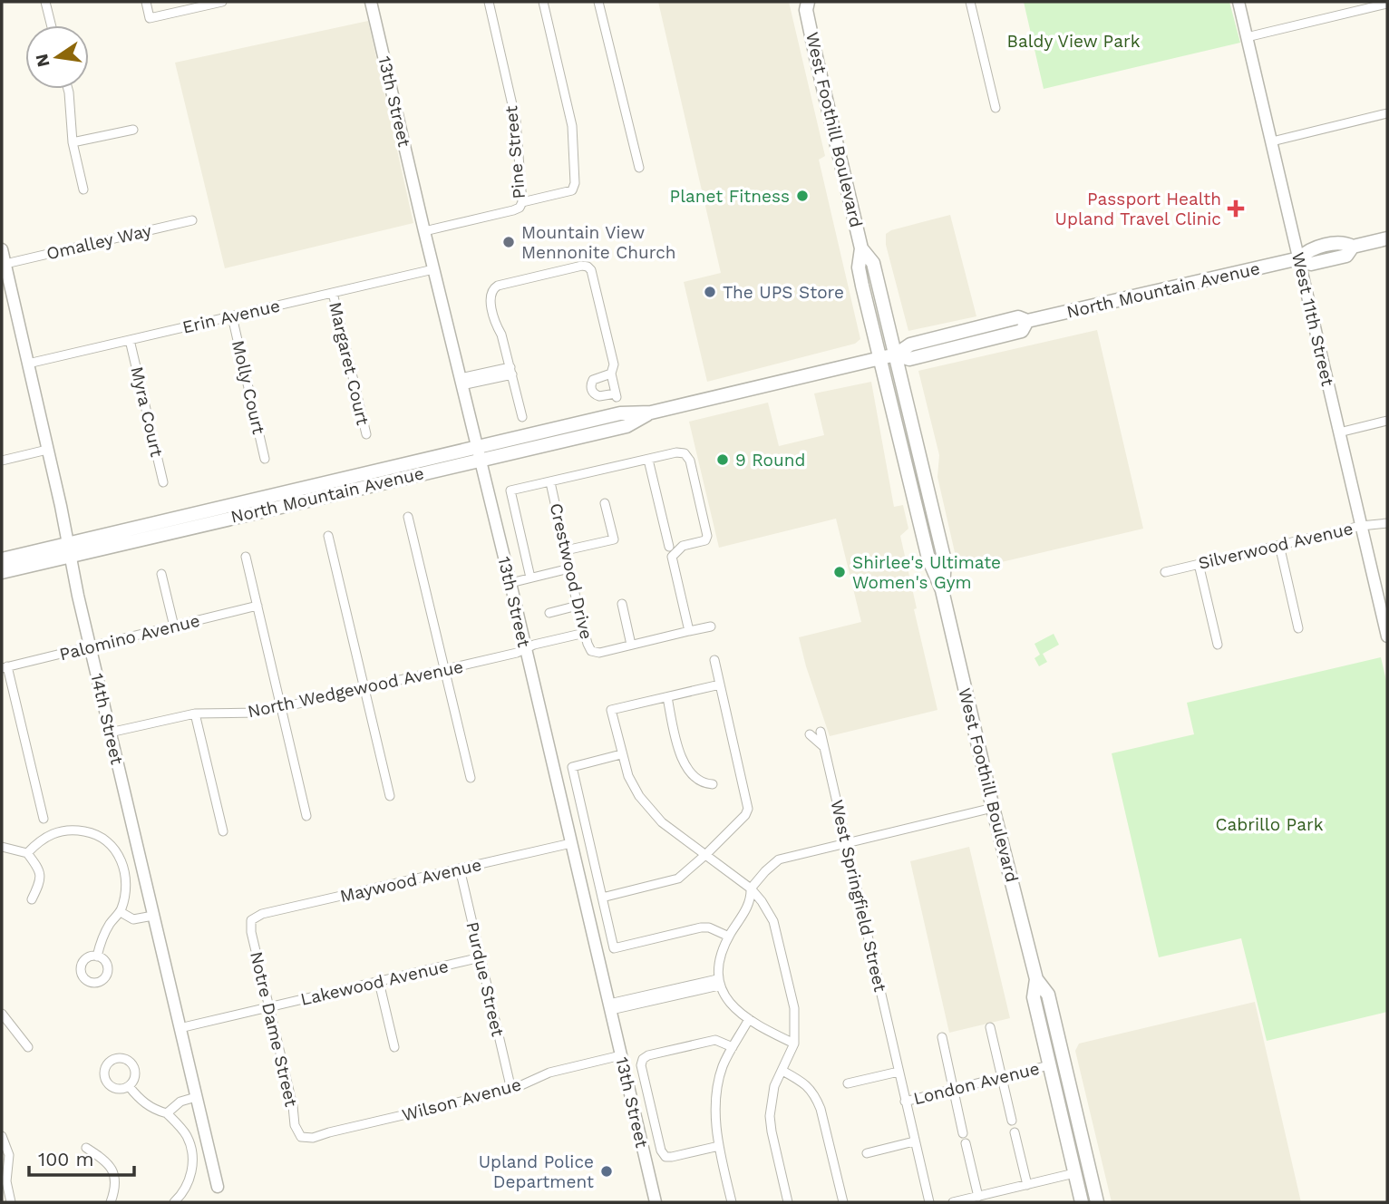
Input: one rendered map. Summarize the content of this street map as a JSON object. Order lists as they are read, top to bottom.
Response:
{
  "streets": {
    "main road": ["West Foothill Boulevard", "North Mountain Avenue"],
    "street": [
      "13th Street",
      "Pine Street",
      "Omalley Way",
      "Erin Avenue",
      "West 11th Street",
      "Margaret Court",
      "Molly Court",
      "Myra Court",
      "Silverwood Avenue",
      "Crestwood Drive",
      "Palomino Avenue",
      "North Wedgewood Avenue",
      "14th Street",
      "Maywood Avenue",
      "West Springfield Street",
      "Purdue Street",
      "Lakewood Avenue",
      "Notre Dame Street",
      "London Avenue",
      "Wilson Avenue"
    ]
  },
  "crossings": [
    ["13th Street", "Pine Street"],
    ["13th Street", "North Mountain Avenue"],
    ["13th Street", "Erin Avenue"],
    ["13th Street", "North Wedgewood Avenue"],
    ["13th Street", "Maywood Avenue"],
    ["13th Street", "Wilson Avenue"],
    ["West Foothill Boulevard", "North Mountain Avenue"],
    ["West Foothill Boulevard", "London Avenue"],
    ["Omalley Way", "14th Street"],
    ["North Mountain Avenue", "West 11th Street"],
    ["North Mountain Avenue", "14th Street"],
    ["Erin Avenue", "Margaret Court"],
    ["Erin Avenue", "Molly Court"],
    ["Erin Avenue", "Myra Court"],
    ["Erin Avenue", "14th Street"],
    ["West 11th Street", "Silverwood Avenue"],
    ["Crestwood Drive", "North Wedgewood Avenue"],
    ["Palomino Avenue", "14th Street"],
    ["North Wedgewood Avenue", "14th Street"],
    ["14th Street", "Lakewood Avenue"],
    ["Maywood Avenue", "Purdue Street"],
    ["Maywood Avenue", "Notre Dame Street"],
    ["West Springfield Street", "London Avenue"],
    ["Purdue Street", "Lakewood Avenue"],
    ["Purdue Street", "Wilson Avenue"],
    ["Lakewood Avenue", "Notre Dame Street"],
    ["Notre Dame Street", "Wilson Avenue"]
  ],
  "parks": ["Baldy View Park", "Cabrillo Park"],
  "places": {
    "other": [
      "Planet Fitness",
      "Mountain View Mennonite Church",
      "The UPS Store",
      "9 Round",
      "Shirlee's Ultimate Women's Gym",
      "Upland Police Department"
    ],
    "health": ["Passport Health Upland Travel Clinic"]
  },
  "scale_bar": "100 m",
  "north": "left"
}
